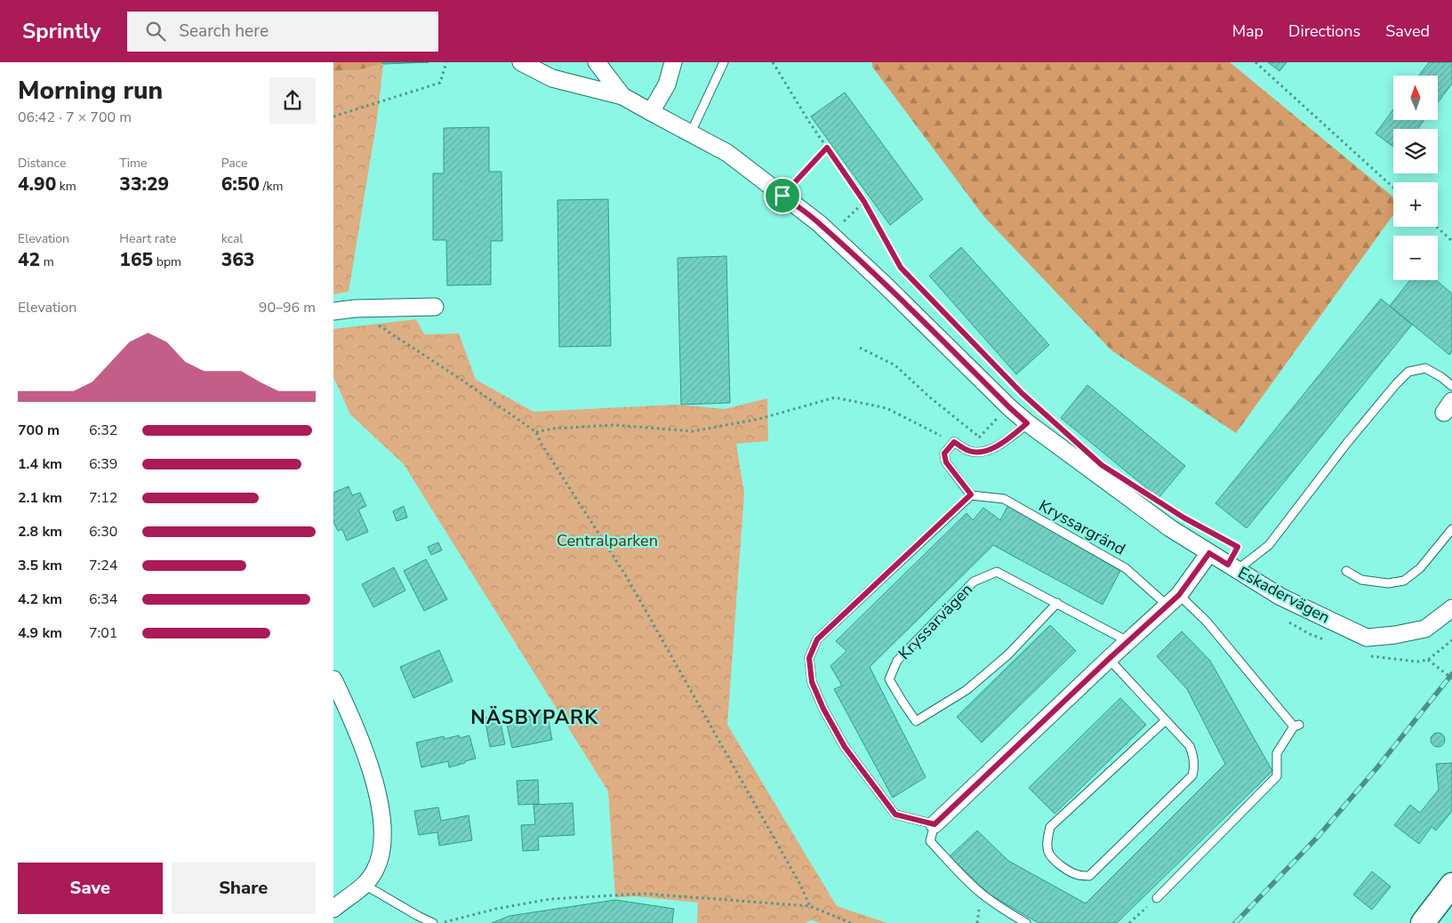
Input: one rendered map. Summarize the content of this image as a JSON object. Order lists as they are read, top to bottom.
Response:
{
  "streets": {
    "street": ["Eskadervägen"],
    "lane": ["Kryssargränd", "Kryssarvägen"]
  },
  "districts": ["NÄSBYPARK"],
  "parks": ["Centralparken"],
  "north": "top",
  "page": {
    "header": "Sprintly",
    "search": "Search here",
    "nav": ["Map", "Directions", "Saved"],
    "heading": ["Morning run", "06:42 · 7 × 700 m"],
    "map_buttons": ["+", "−"],
    "stats": [
      ["Distance", "4.90 km"],
      ["Time", "33:29"],
      ["Pace", "6:50 /km"],
      ["Elevation", "42 m"],
      ["Heart rate", "165 bpm"],
      ["kcal", "363"]
    ],
    "chart": ["Elevation", "90–96 m"],
    "list": [
      {
        "name": "700 m",
        "note": "6:32"
      },
      {
        "name": "1.4 km",
        "note": "6:39"
      },
      {
        "name": "2.1 km",
        "note": "7:12"
      },
      {
        "name": "2.8 km",
        "note": "6:30"
      },
      {
        "name": "3.5 km",
        "note": "7:24"
      },
      {
        "name": "4.2 km",
        "note": "6:34"
      },
      {
        "name": "4.9 km",
        "note": "7:01"
      }
    ],
    "buttons": ["Save", "Share"]
  }
}
